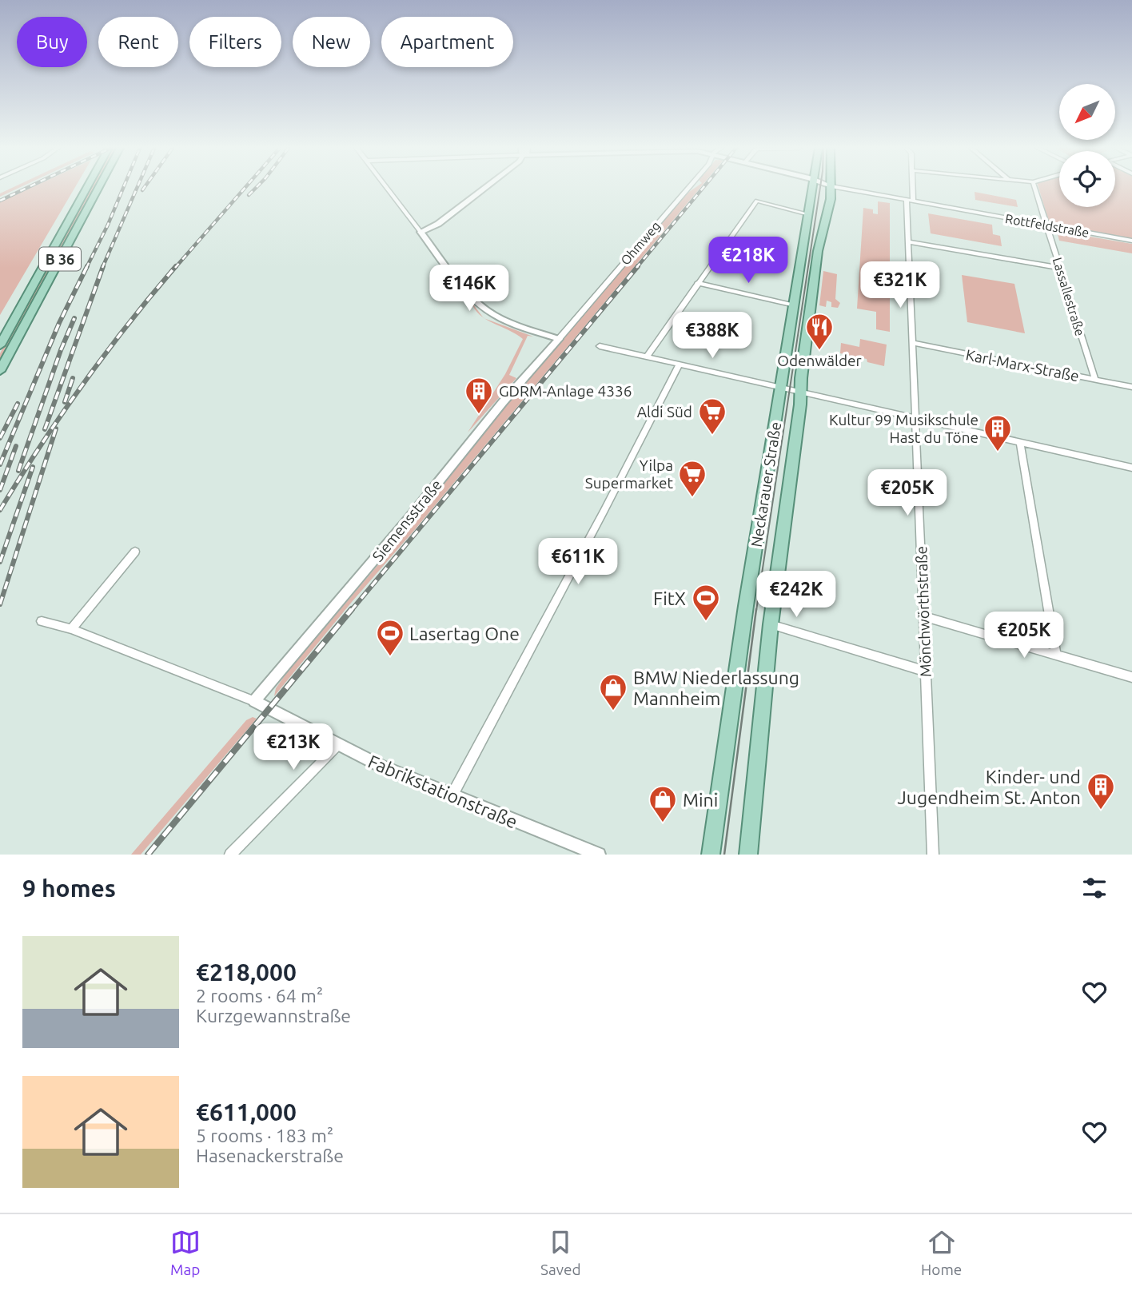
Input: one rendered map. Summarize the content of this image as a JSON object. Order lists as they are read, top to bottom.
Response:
{
  "streets": {
    "main road": ["B 36", "Neckarauer Straße"],
    "street": [
      "Rottfeldstraße",
      "Ohmweg",
      "Lassallestraße",
      "Karl-Marx-Straße",
      "Siemensstraße",
      "Mönchwörthstraße",
      "Fabrikstationstraße"
    ]
  },
  "crossings": [
    ["Rottfeldstraße", "Lassallestraße"],
    ["Rottfeldstraße", "Mönchwörthstraße"],
    ["Ohmweg", "Siemensstraße"],
    ["Lassallestraße", "Karl-Marx-Straße"],
    ["Karl-Marx-Straße", "Mönchwörthstraße"],
    ["Siemensstraße", "Fabrikstationstraße"]
  ],
  "places": {
    "restaurant": ["Odenwälder"],
    "building": ["GDRM-Anlage 4336", "Kultur 99 Musikschule Hast du Töne", "Kinder- und Jugendheim St. Anton"],
    "supermarket": ["Aldi Süd", "Yilpa Supermarket"],
    "sports": ["FitX", "Lasertag One"],
    "shop": ["BMW Niederlassung Mannheim", "Mini"]
  },
  "north": "bottom left",
  "page": {
    "chip": [
      "Buy",
      "Rent",
      "Filters",
      "New",
      "Apartment"
    ],
    "price": [
      "€218K",
      "€321K",
      "€146K",
      "€388K",
      "€205K",
      "€611K",
      "€242K",
      "€205K",
      "€213K"
    ],
    "heading": "9 homes",
    "list": [
      {
        "name": "€218,000",
        "note": "2 rooms · 64 m² · Kurzgewannstraße"
      },
      {
        "name": "€611,000",
        "note": "5 rooms · 183 m² · Hasenackerstraße"
      }
    ],
    "tabs": ["Map", "Saved", "Home"]
  }
}
